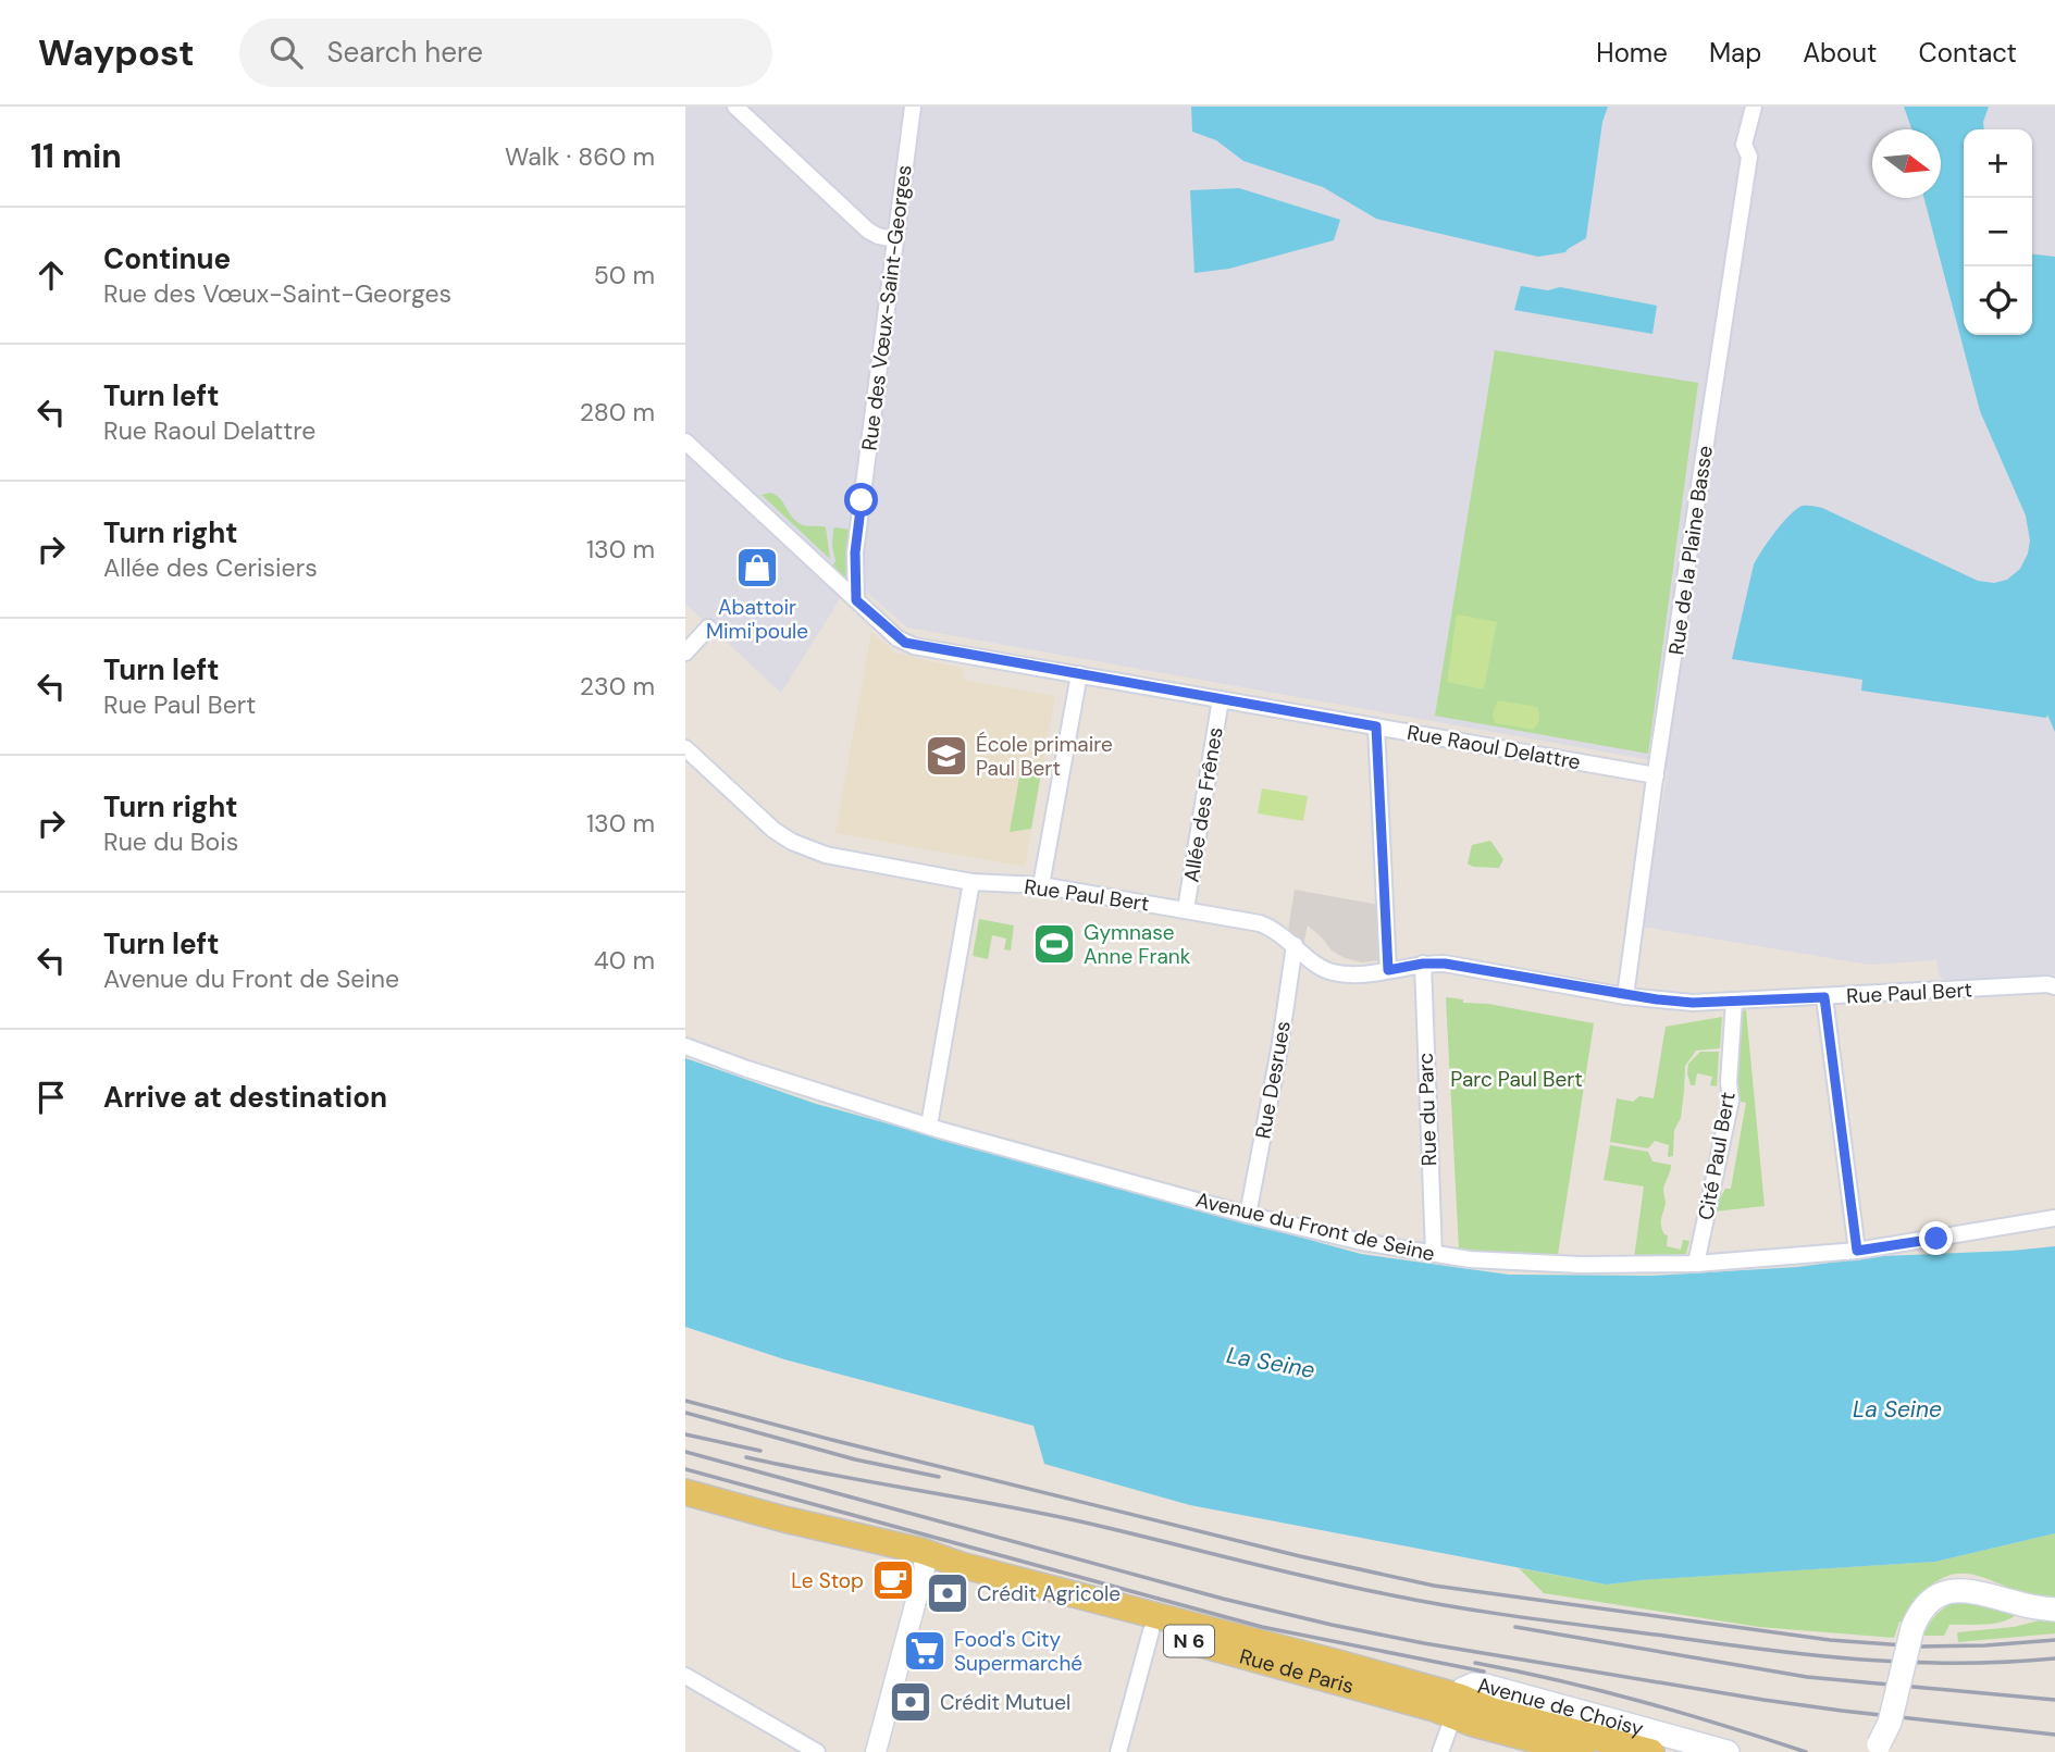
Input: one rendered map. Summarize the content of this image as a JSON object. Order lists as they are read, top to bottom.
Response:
{
  "streets": {
    "main road": ["N 6", "Rue de Paris", "Avenue de Choisy"],
    "street": [
      "Rue des Vœux-Saint-Georges",
      "Rue de la Plaine Basse",
      "Rue Raoul Delattre",
      "Allée des Frênes",
      "Rue Paul Bert",
      "Rue Desrues",
      "Rue du Parc",
      "Cité Paul Bert",
      "Avenue du Front de Seine"
    ]
  },
  "crossings": [
    ["Rue des Vœux-Saint-Georges", "Rue Raoul Delattre"],
    ["Rue de la Plaine Basse", "Rue Raoul Delattre"],
    ["Rue de la Plaine Basse", "Rue Paul Bert"],
    ["Rue Raoul Delattre", "Allée des Frênes"],
    ["Allée des Frênes", "Rue Paul Bert"],
    ["Rue Paul Bert", "Rue Desrues"],
    ["Rue Paul Bert", "Rue du Parc"],
    ["Rue Paul Bert", "Cité Paul Bert"],
    ["Rue Desrues", "Avenue du Front de Seine"],
    ["Rue du Parc", "Avenue du Front de Seine"],
    ["Cité Paul Bert", "Avenue du Front de Seine"],
    ["N 6", "Rue de Paris"],
    ["Rue de Paris", "Avenue de Choisy"]
  ],
  "water": ["La Seine"],
  "parks": ["Parc Paul Bert"],
  "places": {
    "shop": ["Abattoir Mimi'poule"],
    "school or university": ["École primaire Paul Bert"],
    "sports": ["Gymnase Anne Frank"],
    "cafe": ["Le Stop"],
    "bank": ["Crédit Agricole", "Crédit Mutuel"],
    "supermarket": ["Food's City Supermarché"]
  },
  "north": "right",
  "page": {
    "header": "Waypost",
    "search": "Search here",
    "nav": [
      "Home",
      "Map",
      "About",
      "Contact"
    ],
    "heading": ["11 min", "Walk · 860 m"],
    "map_buttons": ["+", "−"],
    "list": [
      ["Continue", "Rue des Vœux-Saint-Georges", "50 m"],
      ["Turn left", "Rue Raoul Delattre", "280 m"],
      ["Turn right", "Allée des Cerisiers", "130 m"],
      ["Turn left", "Rue Paul Bert", "230 m"],
      ["Turn right", "Rue du Bois", "130 m"],
      ["Turn left", "Avenue du Front de Seine", "40 m"],
      "Arrive at destination"
    ]
  }
}
